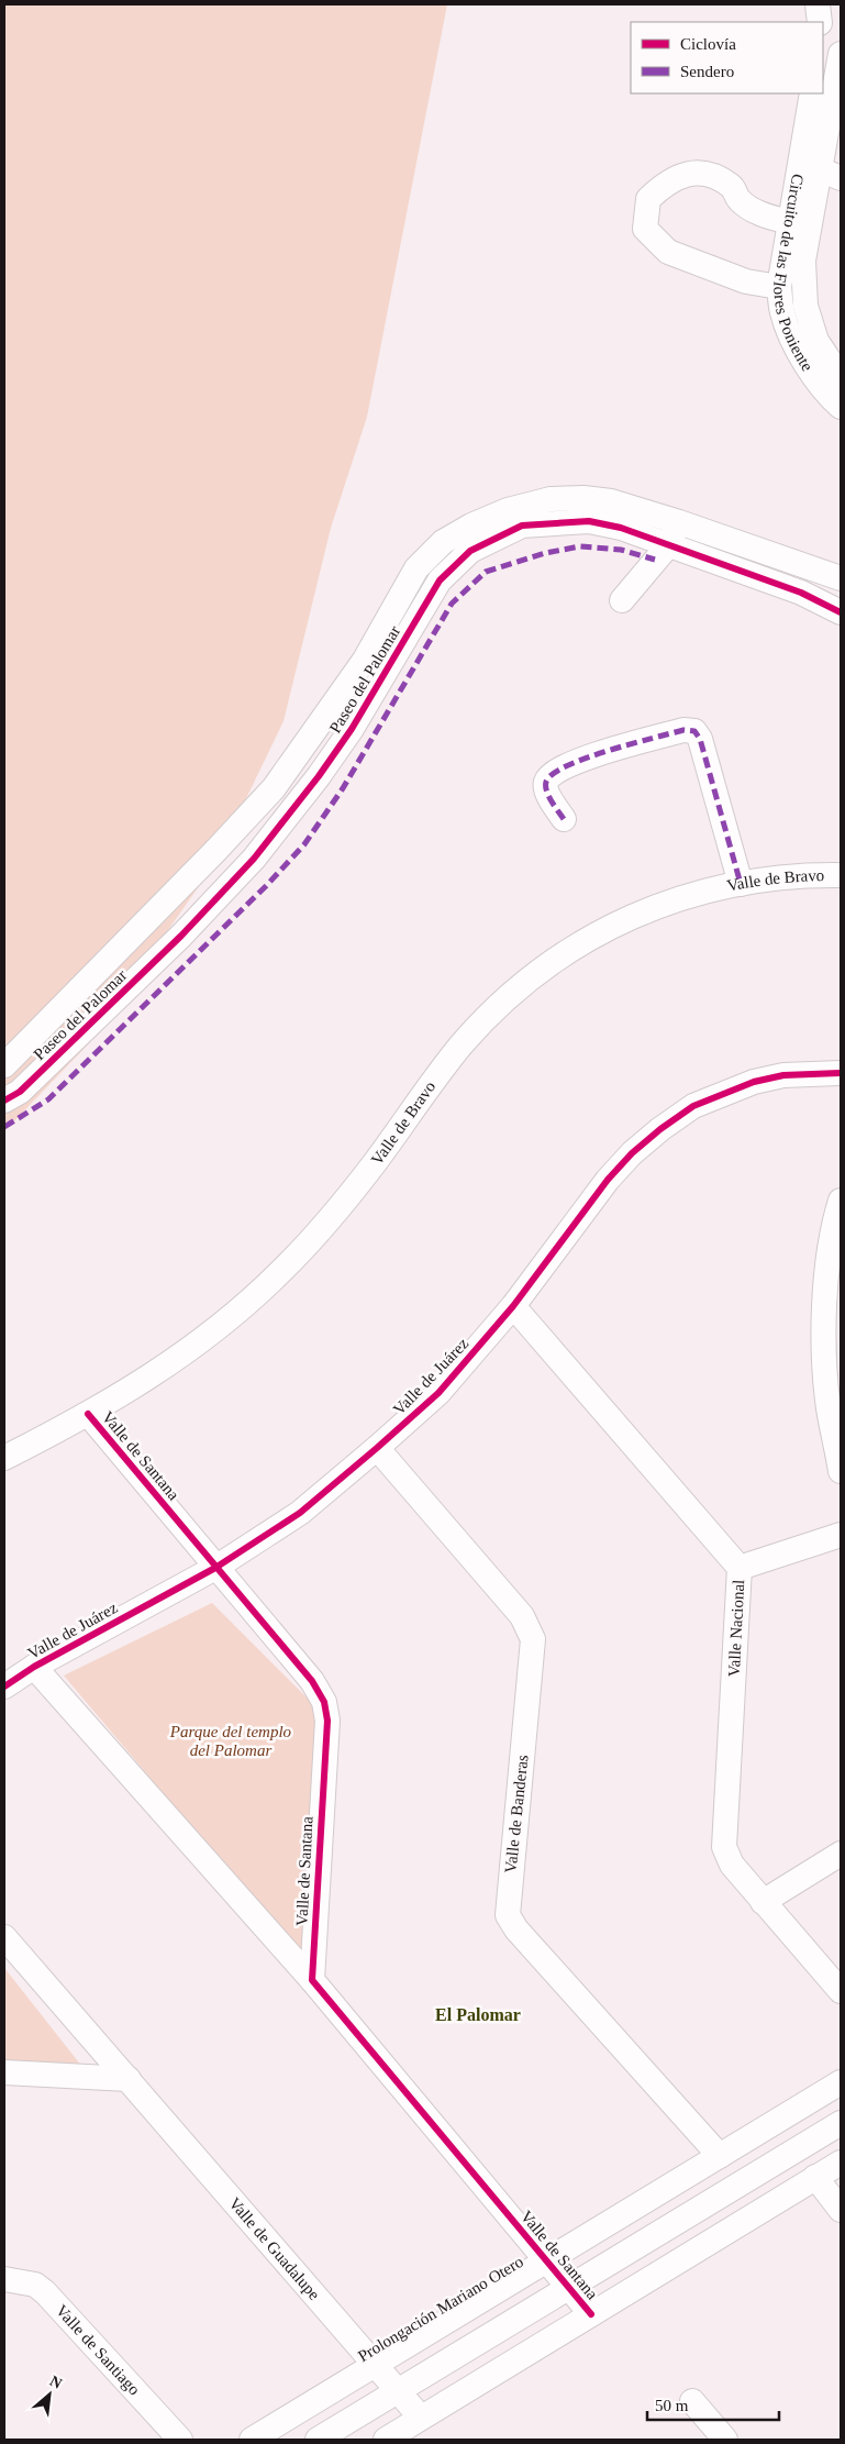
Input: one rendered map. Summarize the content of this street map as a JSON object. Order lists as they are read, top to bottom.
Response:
{
  "streets": {
    "street": [
      "Circuito de las Flores Poniente",
      "Paseo del Palomar",
      "Valle de Bravo",
      "Valle de Juárez",
      "Valle de Santana",
      "Valle Nacional",
      "Valle de Banderas",
      "Valle de Guadalupe",
      "Prolongación Mariano Otero",
      "Valle de Santiago"
    ]
  },
  "crossings": [
    ["Valle de Bravo", "Valle de Santana"],
    ["Valle de Juárez", "Valle de Santana"],
    ["Valle de Juárez", "Valle Nacional"],
    ["Valle de Juárez", "Valle de Banderas"],
    ["Valle de Santana", "Prolongación Mariano Otero"],
    ["Valle de Banderas", "Prolongación Mariano Otero"],
    ["Valle de Guadalupe", "Prolongación Mariano Otero"]
  ],
  "districts": ["El Palomar"],
  "parks": ["Parque del templo del Palomar"],
  "legend": ["Ciclovía", "Sendero"],
  "scale_bar": "50 m",
  "north": "top right"
}
